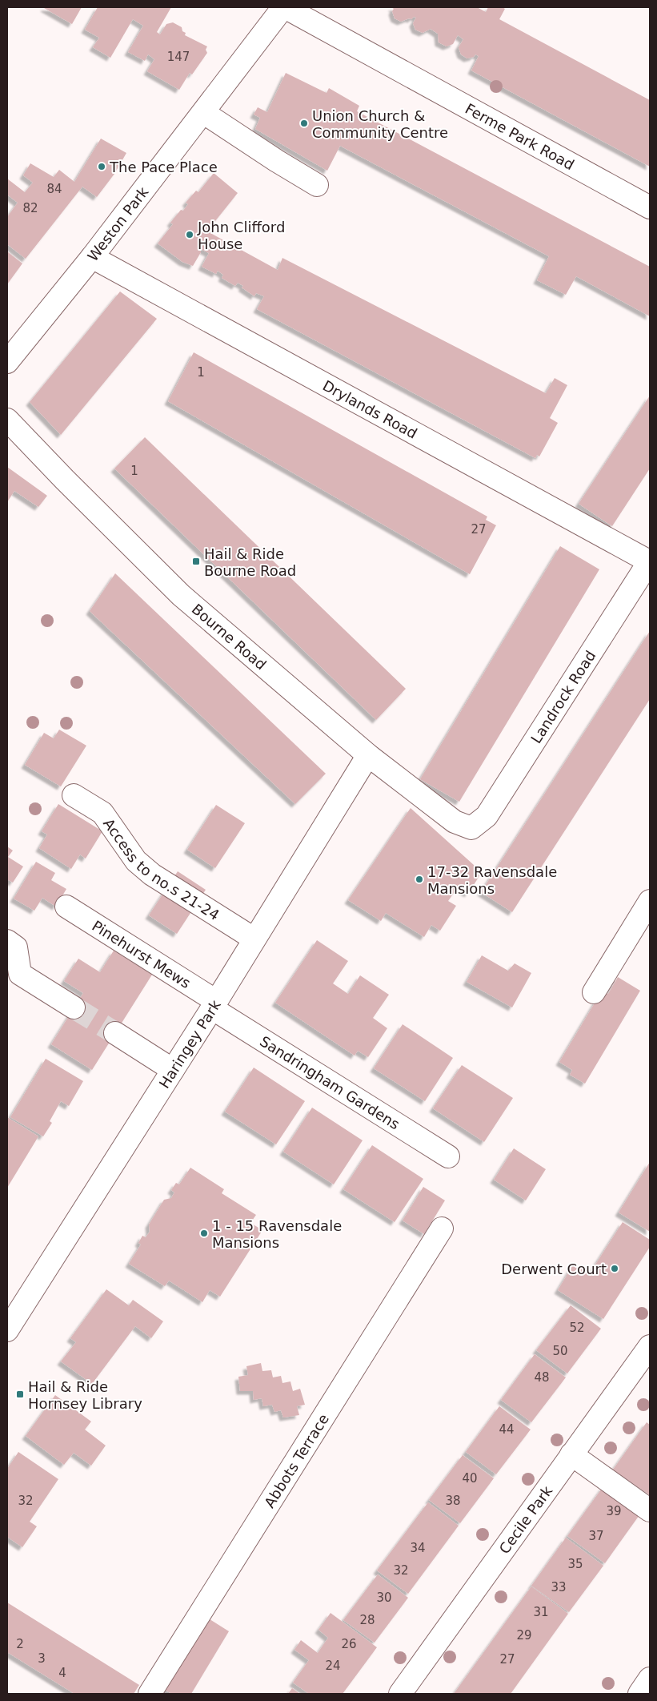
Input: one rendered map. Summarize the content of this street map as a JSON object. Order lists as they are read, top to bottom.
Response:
{
  "streets": {
    "street": [
      "Ferme Park Road",
      "Weston Park",
      "Drylands Road",
      "Bourne Road",
      "Landrock Road",
      "Access to no.s 21-24",
      "Pinehurst Mews",
      "Haringey Park",
      "Sandringham Gardens",
      "Abbots Terrace",
      "Cecile Park"
    ]
  },
  "crossings": [
    ["Ferme Park Road", "Weston Park"],
    ["Weston Park", "Drylands Road"],
    ["Drylands Road", "Landrock Road"],
    ["Bourne Road", "Landrock Road"],
    ["Bourne Road", "Haringey Park"],
    ["Access to no.s 21-24", "Haringey Park"],
    ["Pinehurst Mews", "Haringey Park"],
    ["Pinehurst Mews", "Sandringham Gardens"],
    ["Haringey Park", "Sandringham Gardens"]
  ],
  "places": {
    "other": [
      "Union Church & Community Centre",
      "The Pace Place",
      "John Clifford House",
      "17-32 Ravensdale Mansions",
      "1 - 15 Ravensdale Mansions",
      "Derwent Court"
    ],
    "transit": ["Hail & Ride Bourne Road", "Hail & Ride Hornsey Library"]
  },
  "house_numbers": [
    "147",
    "84",
    "82",
    "1",
    "1",
    "27",
    "52",
    "50",
    "48",
    "44",
    "40",
    "32",
    "38",
    "39",
    "37",
    "34",
    "35",
    "32",
    "33",
    "30",
    "31",
    "28",
    "29",
    "2",
    "26",
    "3",
    "27",
    "24",
    "4"
  ]
}
